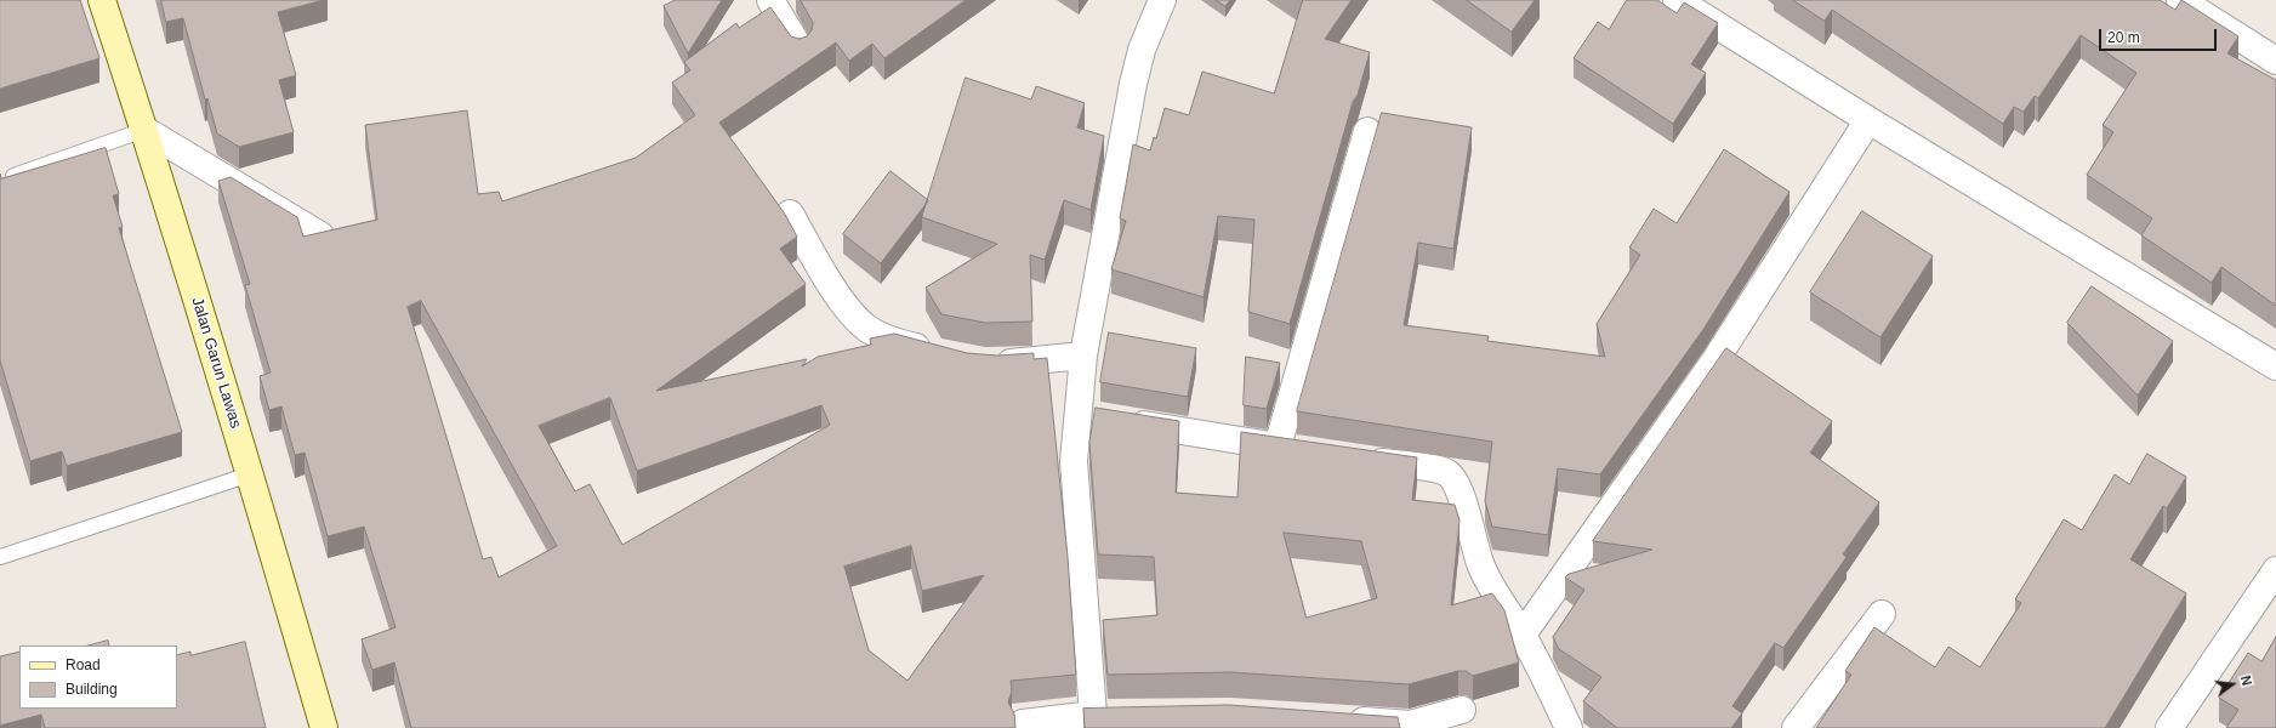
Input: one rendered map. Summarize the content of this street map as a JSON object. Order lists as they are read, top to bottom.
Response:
{
  "streets": {
    "main road": ["Jalan Garun Lawas"]
  },
  "legend": ["Road", "Building"],
  "scale_bar": "20 m",
  "north": "right"
}
